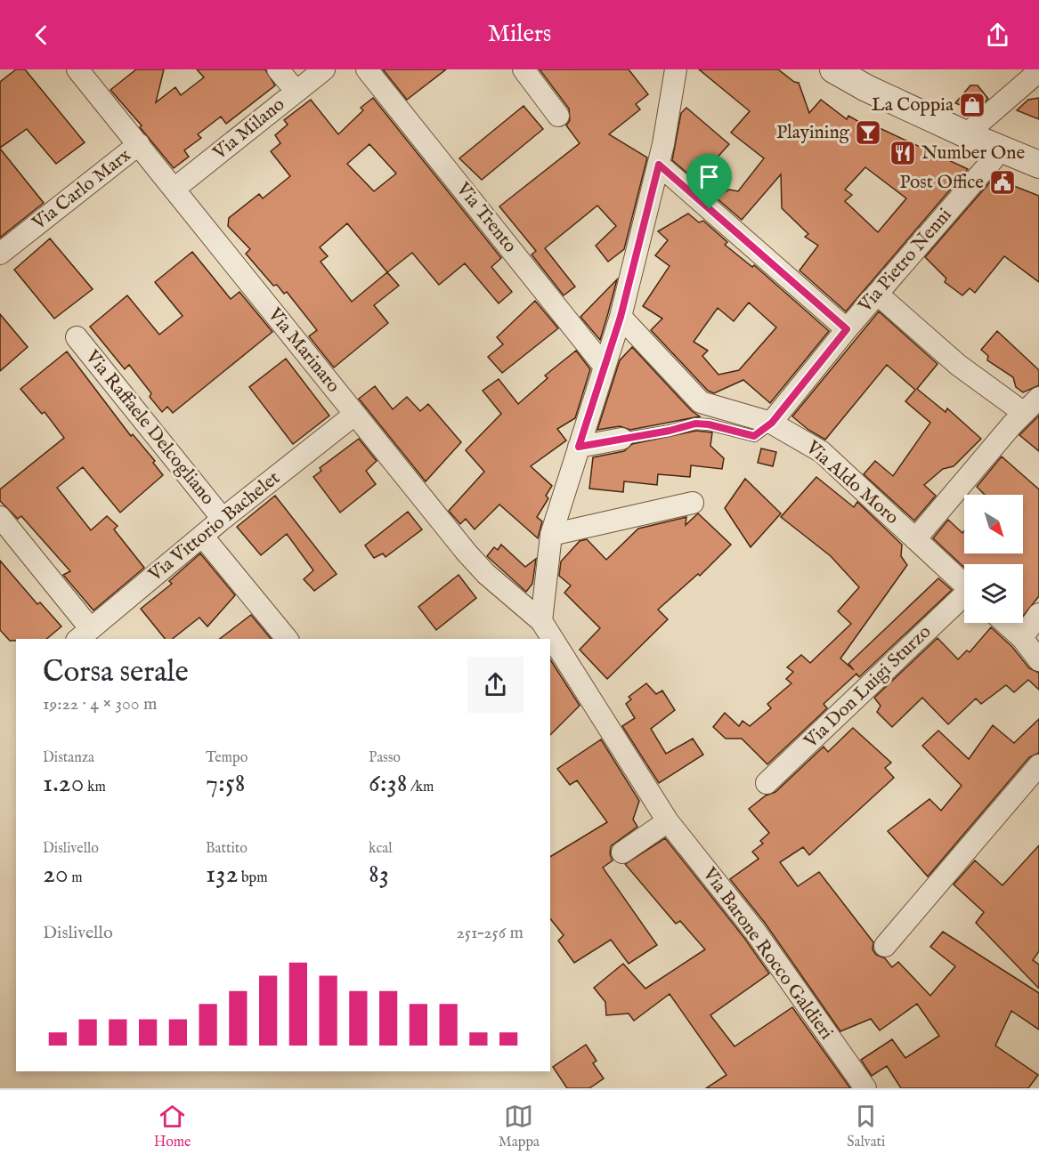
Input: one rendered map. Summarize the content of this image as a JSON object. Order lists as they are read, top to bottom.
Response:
{
  "streets": {
    "street": [
      "Via Milano",
      "Via Carlo Marx",
      "Via Trento",
      "Via Pietro Nenni",
      "Via Marinaro",
      "Via Raffaele Delcogliano",
      "Via Aldo Moro",
      "Via Vittorio Bachelet",
      "Via Don Luigi Sturzo",
      "Via Barone Rocco Galdieri"
    ]
  },
  "crossings": [
    ["Via Milano", "Via Marinaro"],
    ["Via Carlo Marx", "Via Marinaro"],
    ["Via Pietro Nenni", "Via Aldo Moro"],
    ["Via Marinaro", "Via Vittorio Bachelet"],
    ["Via Marinaro", "Via Barone Rocco Galdieri"],
    ["Via Raffaele Delcogliano", "Via Vittorio Bachelet"]
  ],
  "places": {
    "shop": ["La Coppia"],
    "bar": ["Playining"],
    "restaurant": ["Number One"],
    "public building": ["Post Office"]
  },
  "north": "bottom right",
  "page": {
    "header": "Milers",
    "heading": ["Corsa serale", "19:22 · 4 × 300 m"],
    "stats": [
      ["Distanza", "1.20 km"],
      ["Tempo", "7:58"],
      ["Passo", "6:38 /km"],
      ["Dislivello", "20 m"],
      ["Battito", "132 bpm"],
      ["kcal", "83"]
    ],
    "chart": ["Dislivello", "251–256 m"],
    "tabs": ["Home", "Mappa", "Salvati"]
  }
}
